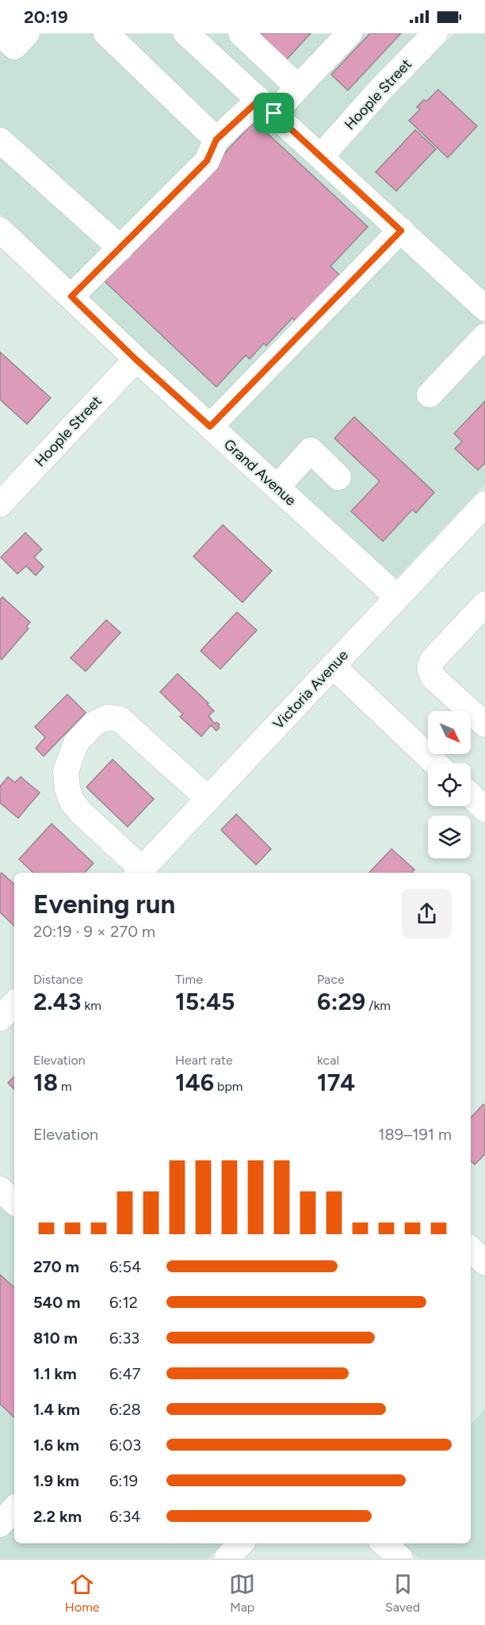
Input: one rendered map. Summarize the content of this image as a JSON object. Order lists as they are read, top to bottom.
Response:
{
  "streets": {
    "street": ["Hoople Street", "Grand Avenue", "Victoria Avenue"]
  },
  "crossings": [
    ["Hoople Street", "Grand Avenue"],
    ["Grand Avenue", "Victoria Avenue"]
  ],
  "north": "bottom right",
  "page": {
    "status": "20:19",
    "heading": ["Evening run", "20:19 · 9 × 270 m"],
    "stats": [
      ["Distance", "2.43 km"],
      ["Time", "15:45"],
      ["Pace", "6:29 /km"],
      ["Elevation", "18 m"],
      ["Heart rate", "146 bpm"],
      ["kcal", "174"]
    ],
    "chart": ["Elevation", "189–191 m"],
    "list": [
      {
        "name": "270 m",
        "note": "6:54"
      },
      {
        "name": "540 m",
        "note": "6:12"
      },
      {
        "name": "810 m",
        "note": "6:33"
      },
      {
        "name": "1.1 km",
        "note": "6:47"
      },
      {
        "name": "1.4 km",
        "note": "6:28"
      },
      {
        "name": "1.6 km",
        "note": "6:03"
      },
      {
        "name": "1.9 km",
        "note": "6:19"
      },
      {
        "name": "2.2 km",
        "note": "6:34"
      }
    ],
    "tabs": ["Home", "Map", "Saved"]
  }
}
